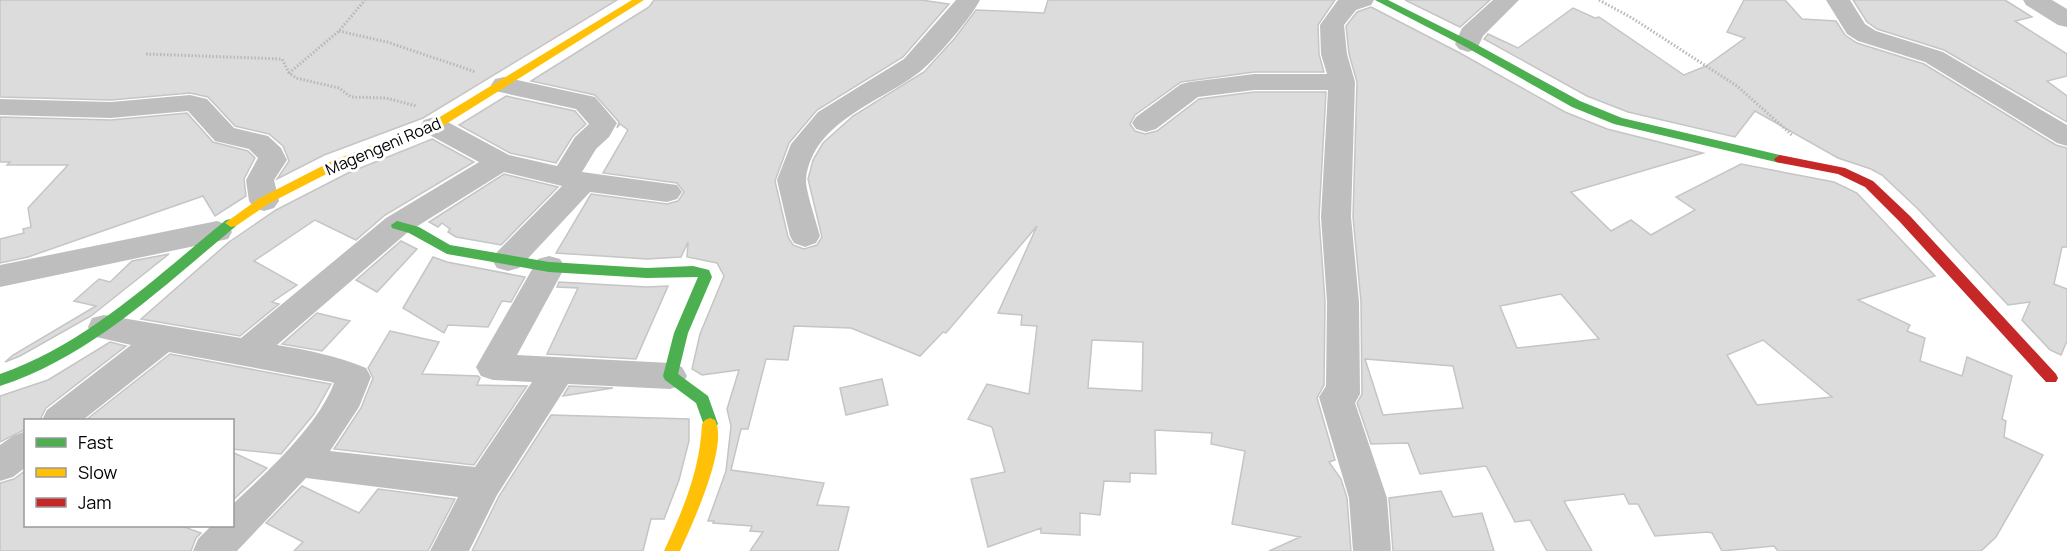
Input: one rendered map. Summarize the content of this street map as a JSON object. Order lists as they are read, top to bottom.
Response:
{
  "streets": {
    "street": ["Magengeni Road"]
  },
  "legend": ["Fast", "Slow", "Jam"]
}
